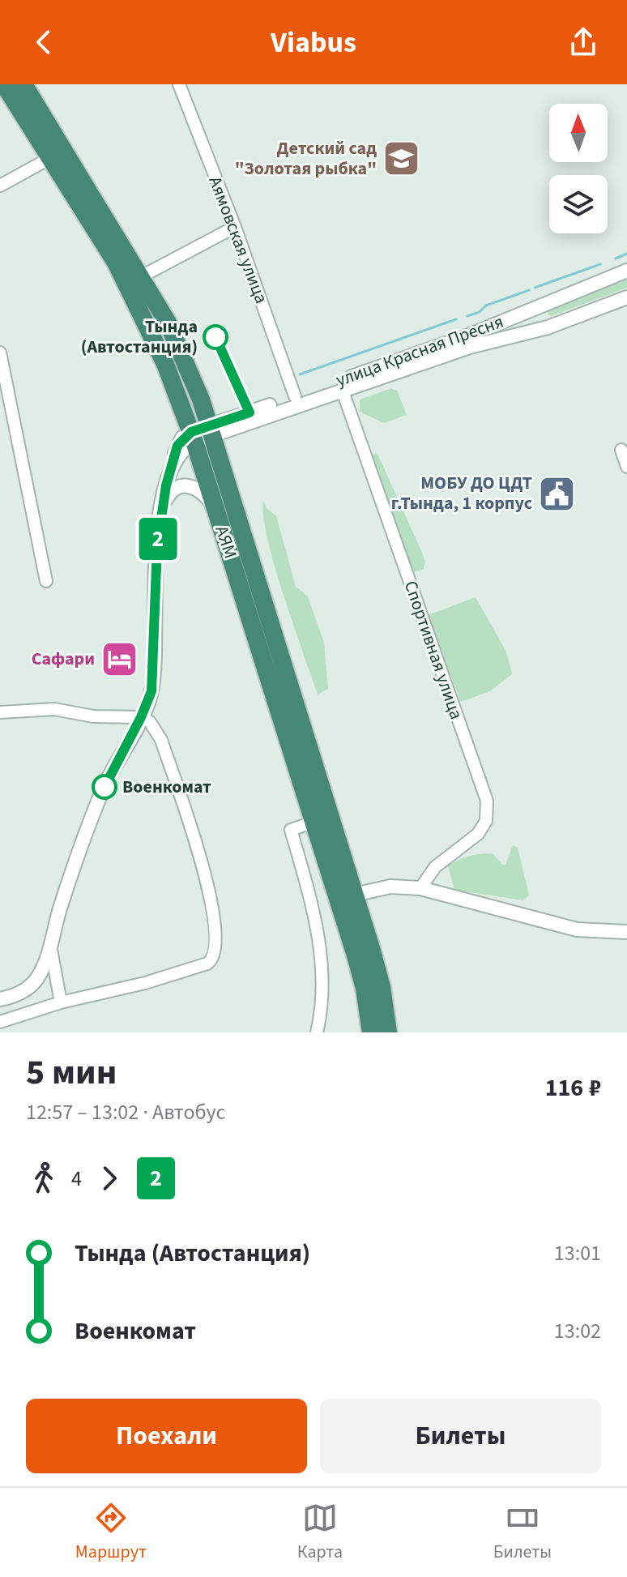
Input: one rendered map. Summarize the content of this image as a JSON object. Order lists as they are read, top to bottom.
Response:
{
  "streets": {
    "highway": ["АЯМ"],
    "street": ["Аямовская улица", "улица Красная Пресня", "Спортивная улица"]
  },
  "crossings": [
    ["Аямовская улица", "улица Красная Пресня"],
    ["улица Красная Пресня", "АЯМ"],
    ["улица Красная Пресня", "Спортивная улица"]
  ],
  "places": {
    "school or university": ["Детский сад \"Золотая рыбка\""],
    "other": ["Тында (Автостанция)", "Военкомат"],
    "public building": ["МОБУ ДО ЦДТ г.Тында, 1 корпус"],
    "hotel": ["Сафари"]
  },
  "lines": ["bus line 2"],
  "north": "top",
  "page": {
    "header": "Viabus",
    "on_map": "2",
    "heading": ["5 мин", "12:57 – 13:02 · Автобус", "116 ₽"],
    "legs": ["4", "2"],
    "list": [
      {
        "name": "Тында (Автостанция)",
        "value": "13:01"
      },
      {
        "name": "Военкомат",
        "value": "13:02"
      }
    ],
    "buttons": ["Поехали", "Билеты"],
    "tabs": ["Маршрут", "Карта", "Билеты"]
  }
}
